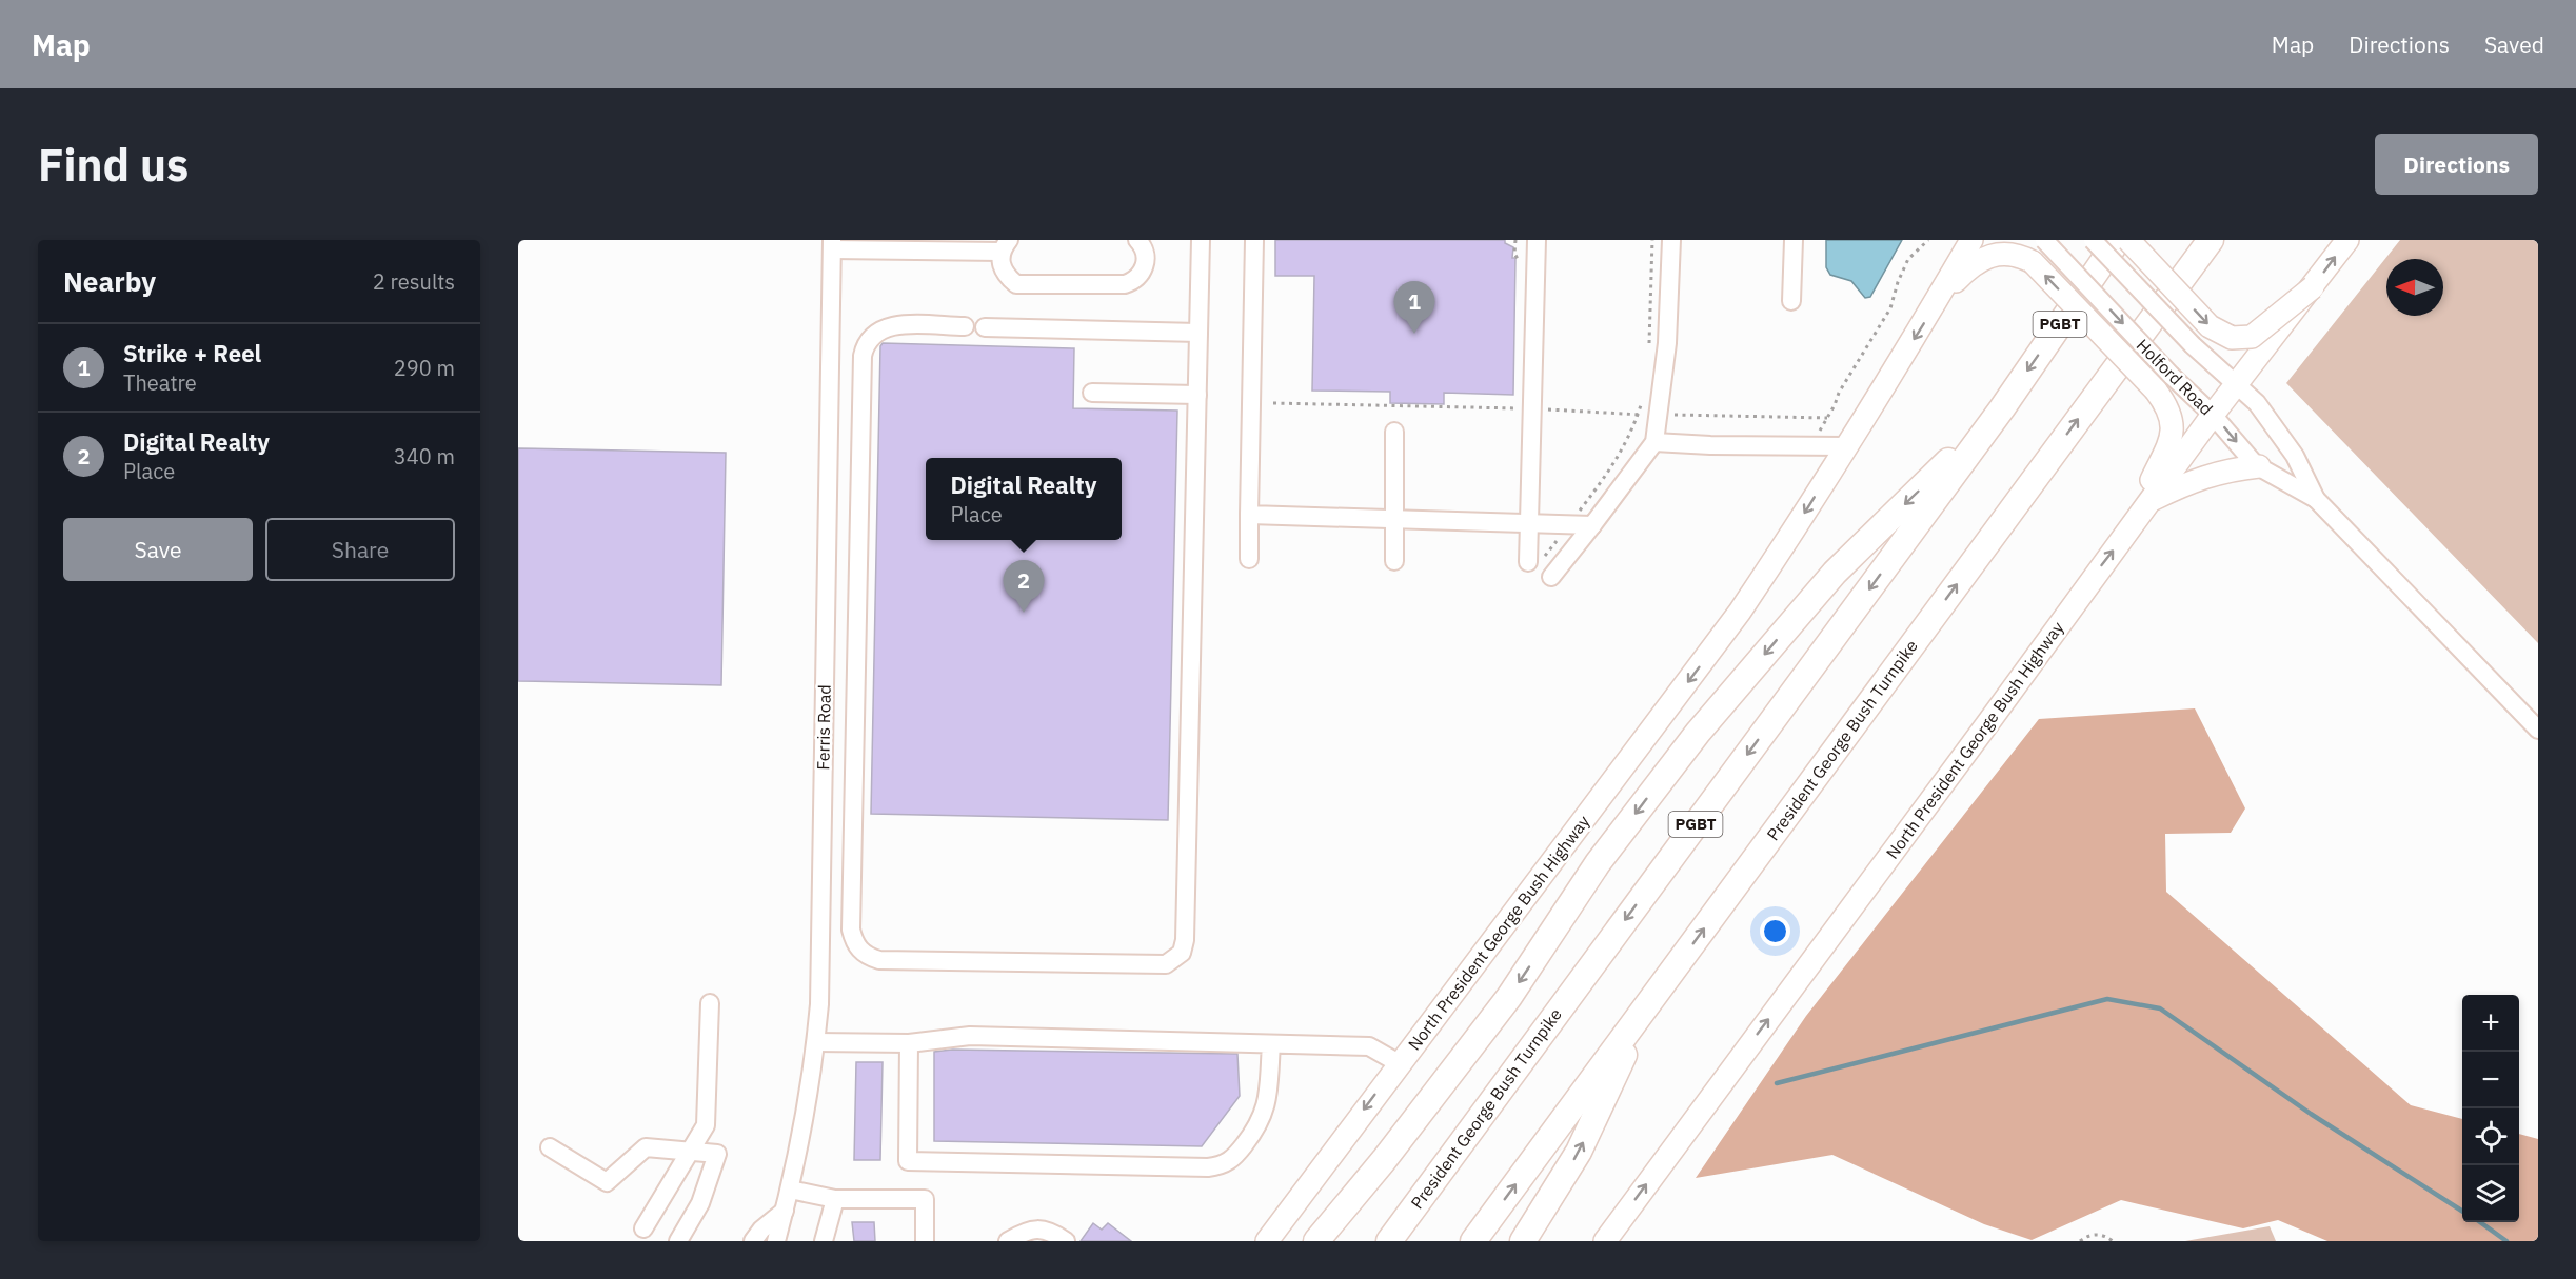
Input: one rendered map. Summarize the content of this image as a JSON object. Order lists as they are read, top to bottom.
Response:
{
  "streets": {
    "highway": ["PGBT", "President George Bush Turnpike"],
    "main road": ["North President George Bush Highway"],
    "street": ["Holford Road", "Ferris Road"]
  },
  "crossings": [
    ["Holford Road", "North President George Bush Highway"]
  ],
  "north": "left",
  "page": {
    "header": "Map",
    "nav": ["Map", "Directions", "Saved"],
    "buttons": [
      "Directions",
      ["Save", "Share"]
    ],
    "title": "Find us",
    "heading": ["Nearby", "2 results"],
    "pins": ["1", "2"],
    "list": [
      {
        "mark": "1",
        "name": "Strike + Reel",
        "note": "Theatre",
        "value": "290 m"
      },
      {
        "mark": "2",
        "name": "Digital Realty",
        "note": "Place",
        "value": "340 m"
      }
    ],
    "popup": ["Digital Realty", "Place"],
    "map_buttons": ["+", "−"]
  }
}
